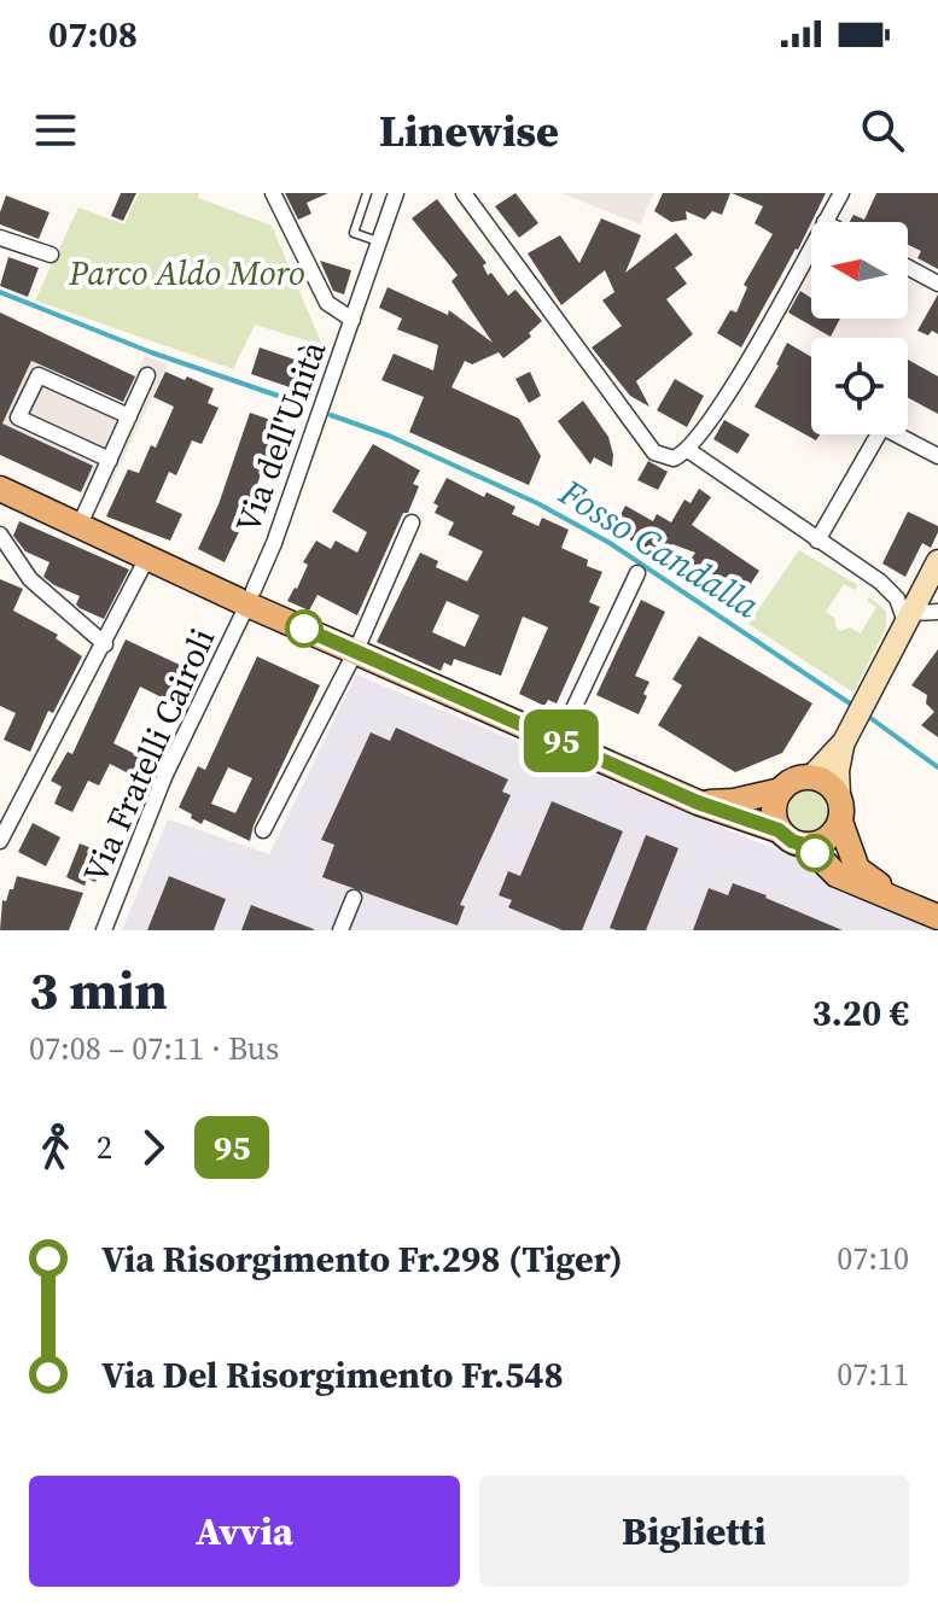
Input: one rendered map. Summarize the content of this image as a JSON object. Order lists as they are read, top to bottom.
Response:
{
  "streets": {
    "street": ["Via dell'Unità", "Via Fratelli Cairoli"]
  },
  "crossings": [
    ["Via dell'Unità", "Via Fratelli Cairoli"]
  ],
  "water": ["Fosso Candalla"],
  "parks": ["Parco Aldo Moro"],
  "lines": ["bus line 95"],
  "north": "left",
  "page": {
    "status": "07:08",
    "header": "Linewise",
    "on_map": "95",
    "heading": ["3 min", "07:08 – 07:11 · Bus", "3.20 €"],
    "legs": ["2", "95"],
    "list": [
      {
        "name": "Via Risorgimento Fr.298 (Tiger)",
        "value": "07:10"
      },
      {
        "name": "Via Del Risorgimento Fr.548",
        "value": "07:11"
      }
    ],
    "buttons": ["Avvia", "Biglietti"]
  }
}
